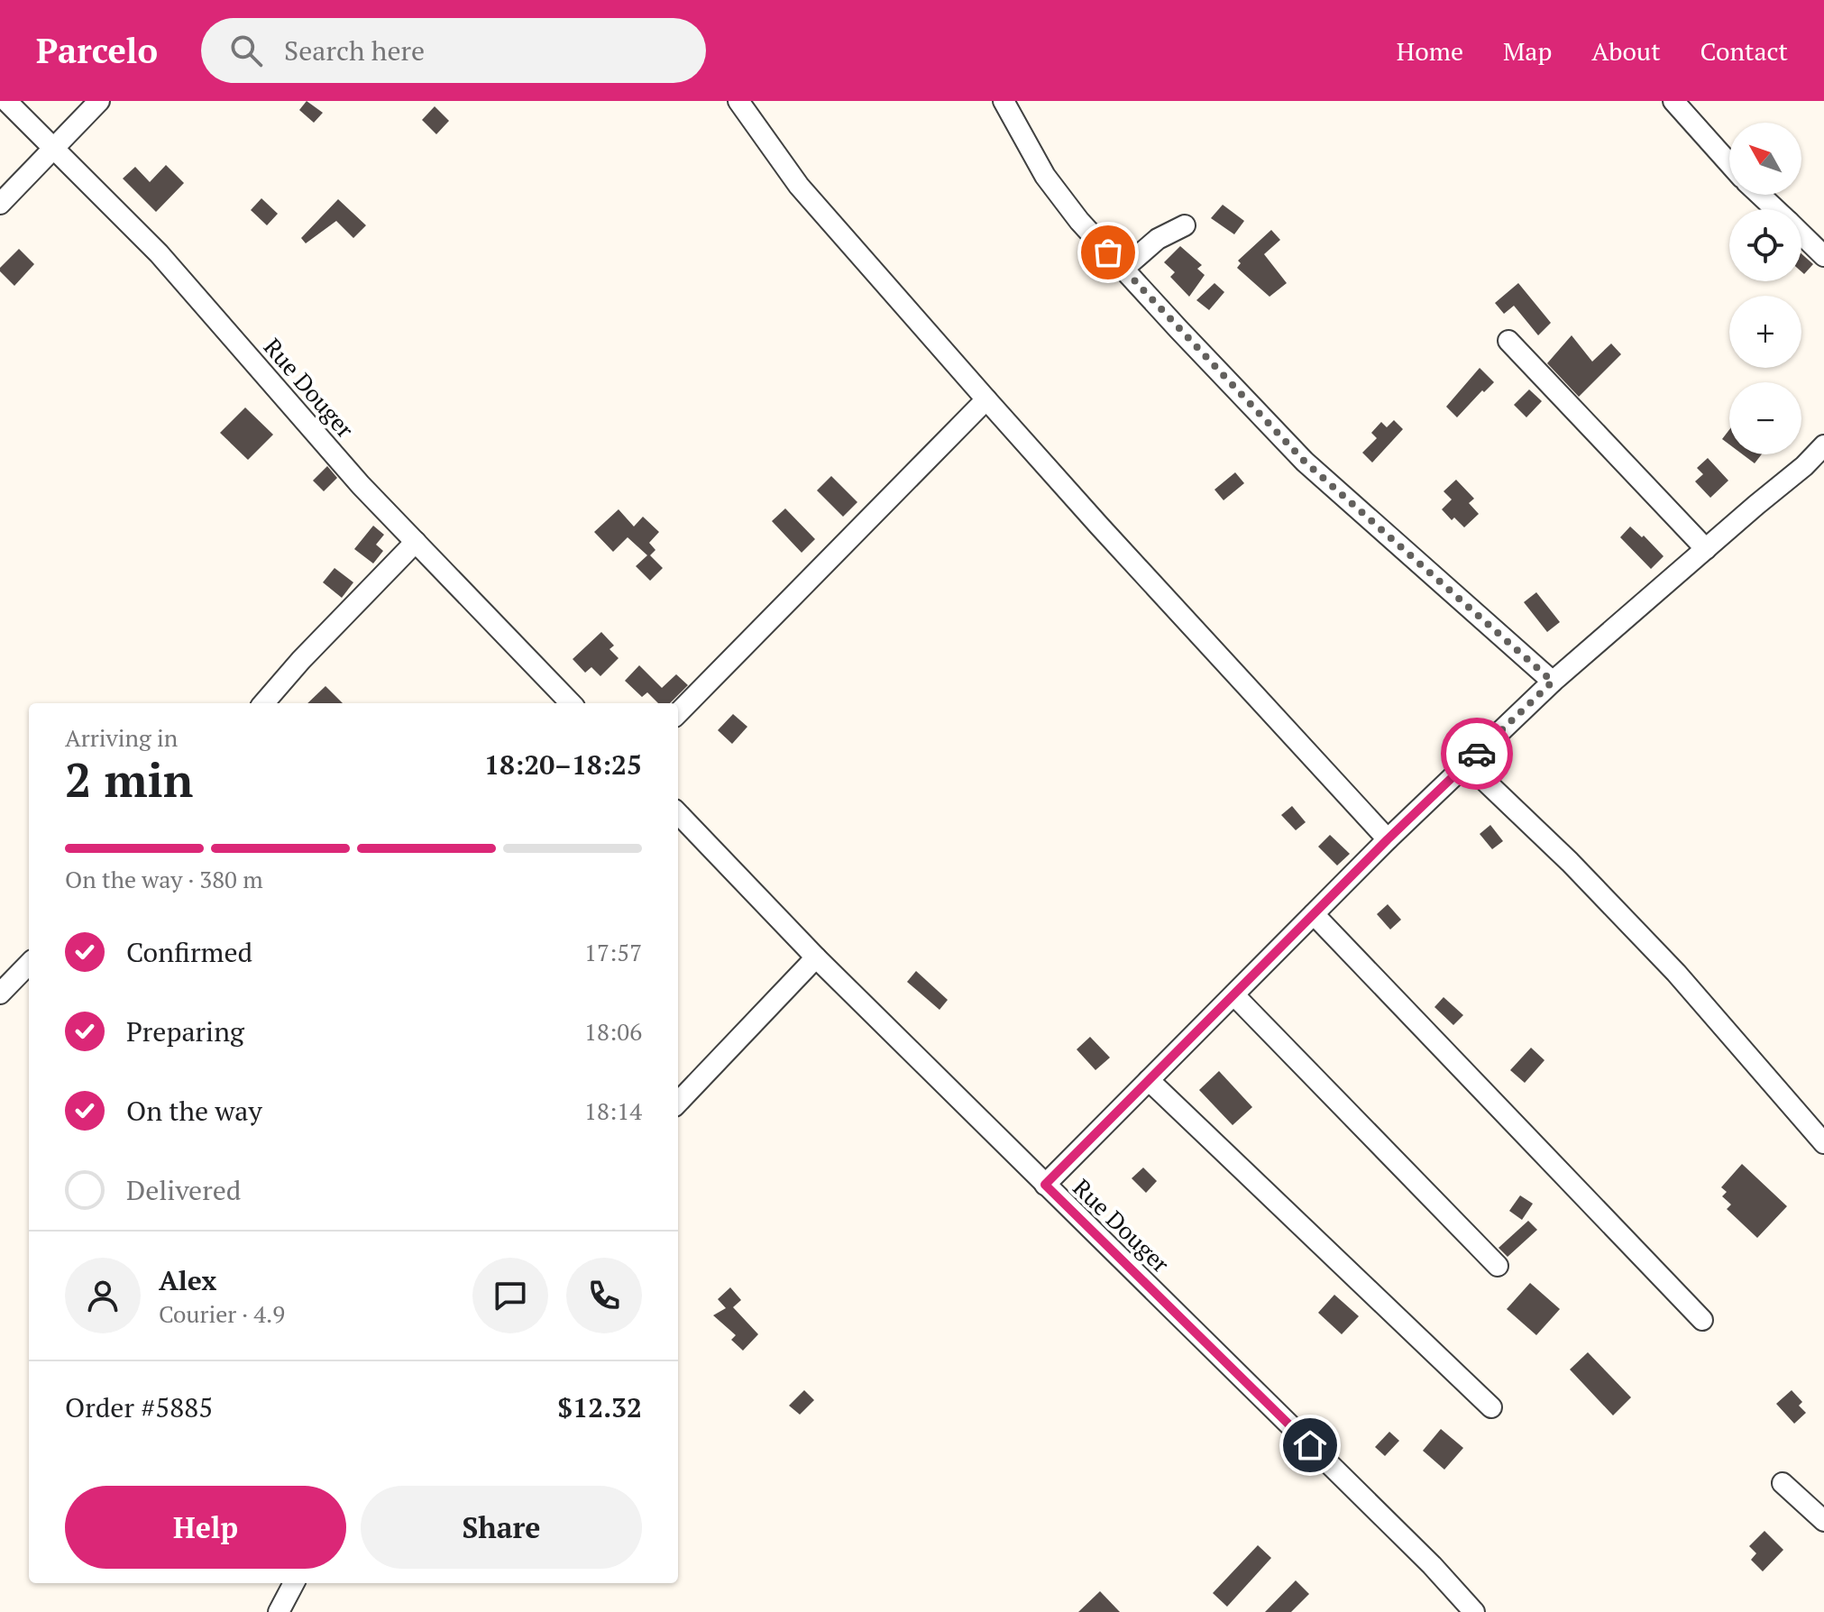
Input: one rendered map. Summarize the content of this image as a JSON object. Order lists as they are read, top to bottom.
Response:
{
  "streets": {
    "street": ["Rue Douger"]
  },
  "north": "top left",
  "page": {
    "header": "Parcelo",
    "search": "Search here",
    "nav": [
      "Home",
      "Map",
      "About",
      "Contact"
    ],
    "map_buttons": ["+", "−"],
    "heading": ["2 min", "Arriving in", "18:20–18:25"],
    "panel": [
      "Alex",
      "Courier · 4.9",
      "Order #5885",
      "$12.32"
    ],
    "bar": "On the way · 380 m",
    "list": [
      ["Confirmed", "17:57"],
      ["Preparing", "18:06"],
      ["On the way", "18:14"],
      "Delivered"
    ],
    "buttons": ["Help", "Share"]
  }
}
